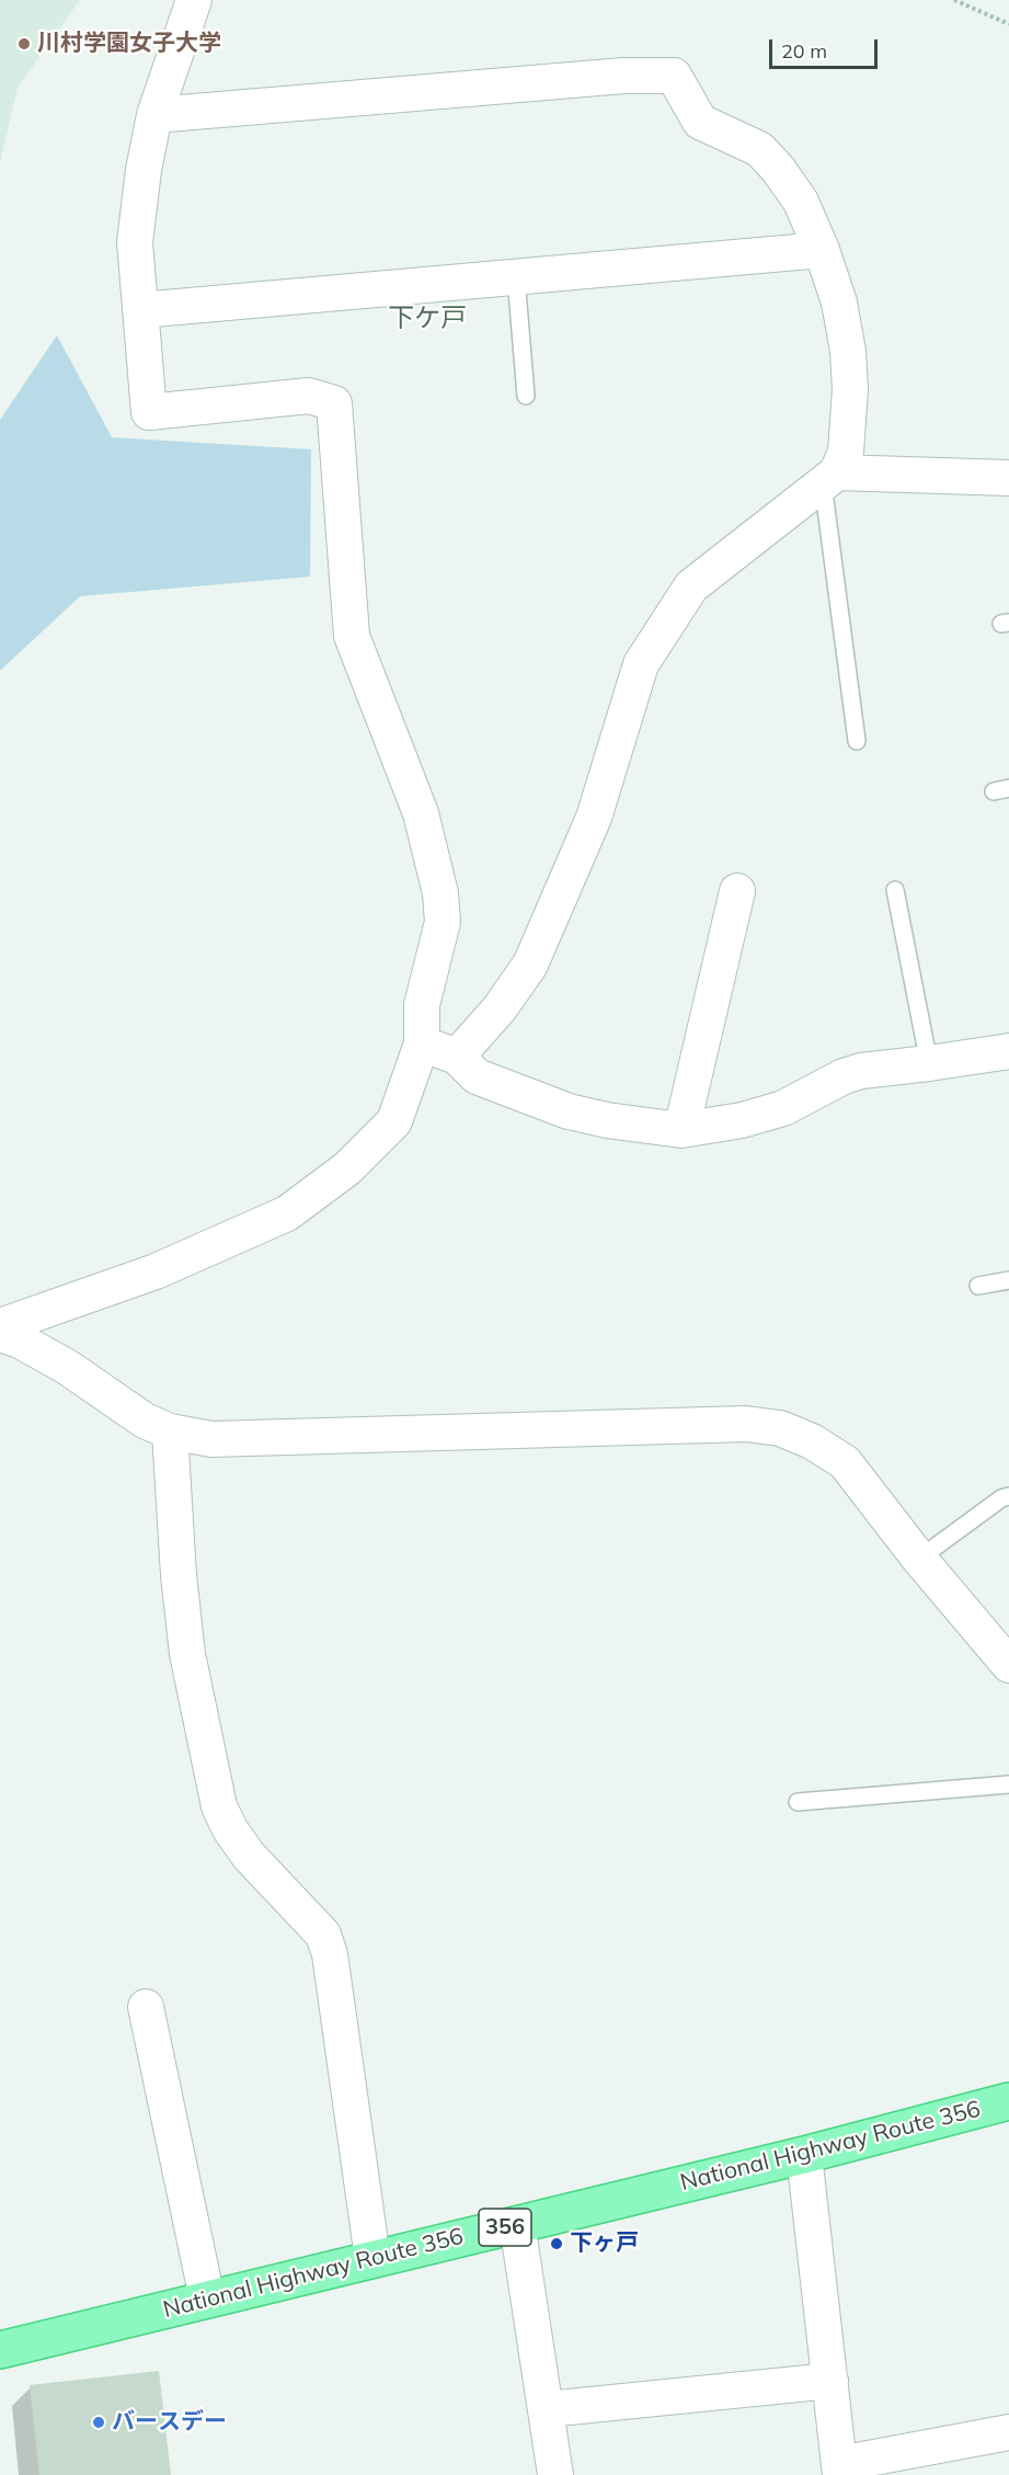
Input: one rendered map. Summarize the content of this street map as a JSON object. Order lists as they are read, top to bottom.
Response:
{
  "streets": {
    "highway": ["National Highway Route 356", "356"]
  },
  "districts": ["下ケ戸"],
  "places": ["川村学園女子大学", "下ヶ戸", "バースデー"],
  "scale_bar": "20 m"
}
